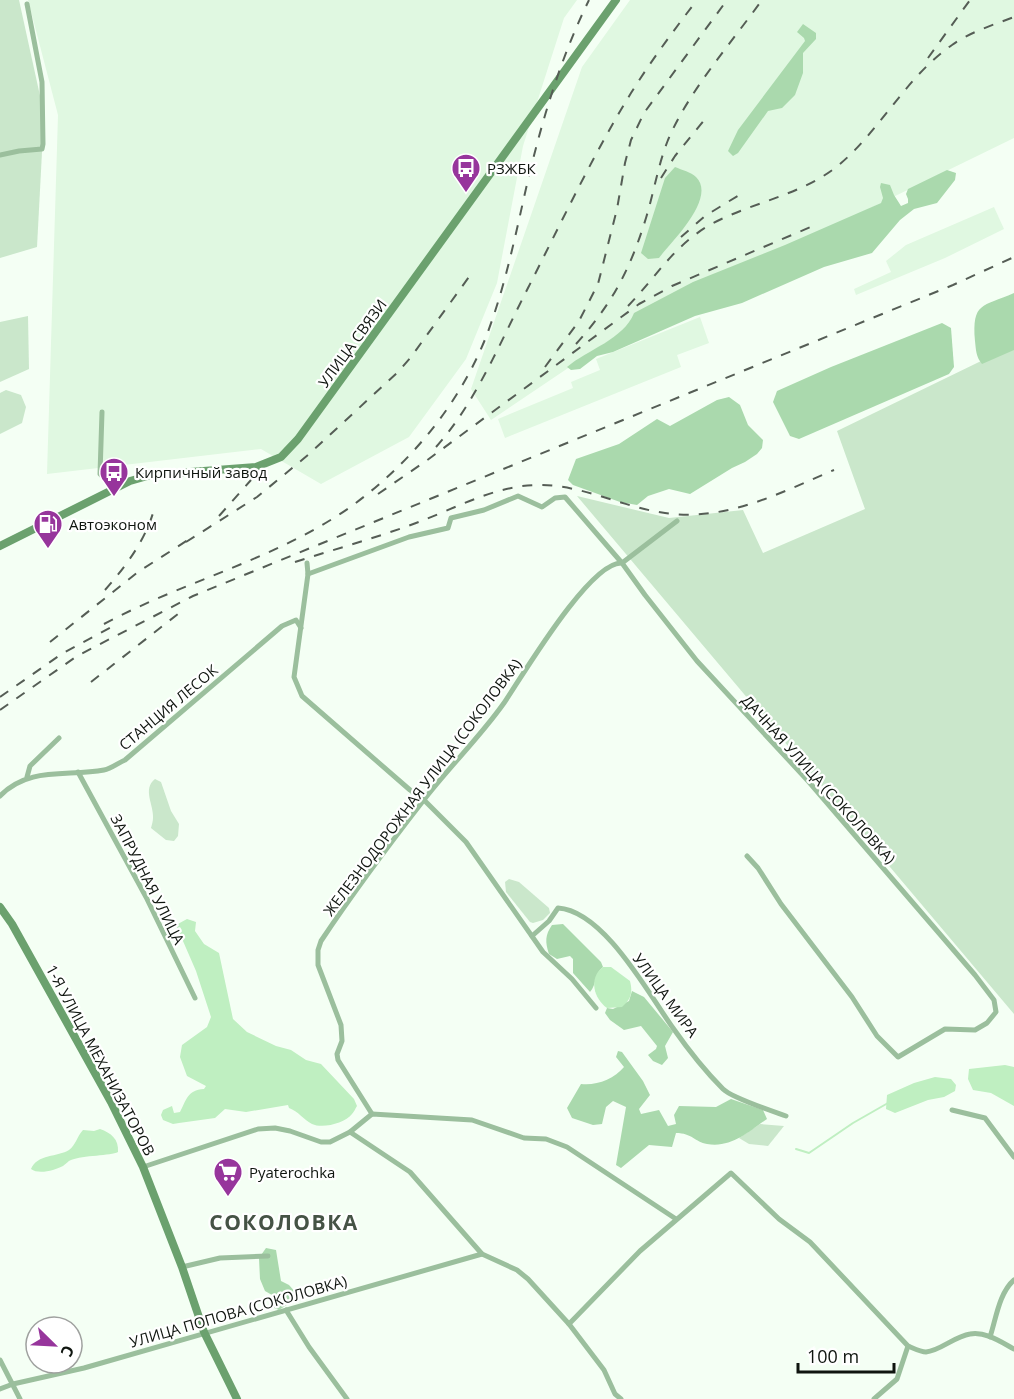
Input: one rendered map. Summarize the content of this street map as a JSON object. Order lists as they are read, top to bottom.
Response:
{
  "streets": {
    "street": [
      "УЛИЦА СВЯЗИ",
      "СТАНЦИЯ ЛЕСОК",
      "ДАЧНАЯ УЛИЦА (СОКОЛОВКА)",
      "ЖЕЛЕЗНОДОРОЖНАЯ УЛИЦА (СОКОЛОВКА)",
      "ЗАПРУДНАЯ УЛИЦА",
      "УЛИЦА МИРА",
      "1-Я УЛИЦА МЕХАНИЗАТОРОВ",
      "УЛИЦА ПОПОВА (СОКОЛОВКА)"
    ]
  },
  "crossings": [
    ["СТАНЦИЯ ЛЕСОК", "ЗАПРУДНАЯ УЛИЦА"],
    ["ДАЧНАЯ УЛИЦА (СОКОЛОВКА)", "ЖЕЛЕЗНОДОРОЖНАЯ УЛИЦА (СОКОЛОВКА)"],
    ["1-Я УЛИЦА МЕХАНИЗАТОРОВ", "УЛИЦА ПОПОВА (СОКОЛОВКА)"]
  ],
  "districts": ["СОКОЛОВКА"],
  "places": {
    "bus stop": ["РЗЖБК", "Кирпичный завод"],
    "fuel station": ["Автоэконом"],
    "supermarket": ["Pyaterochka"]
  },
  "scale_bar": "100 m",
  "north": "bottom right"
}
